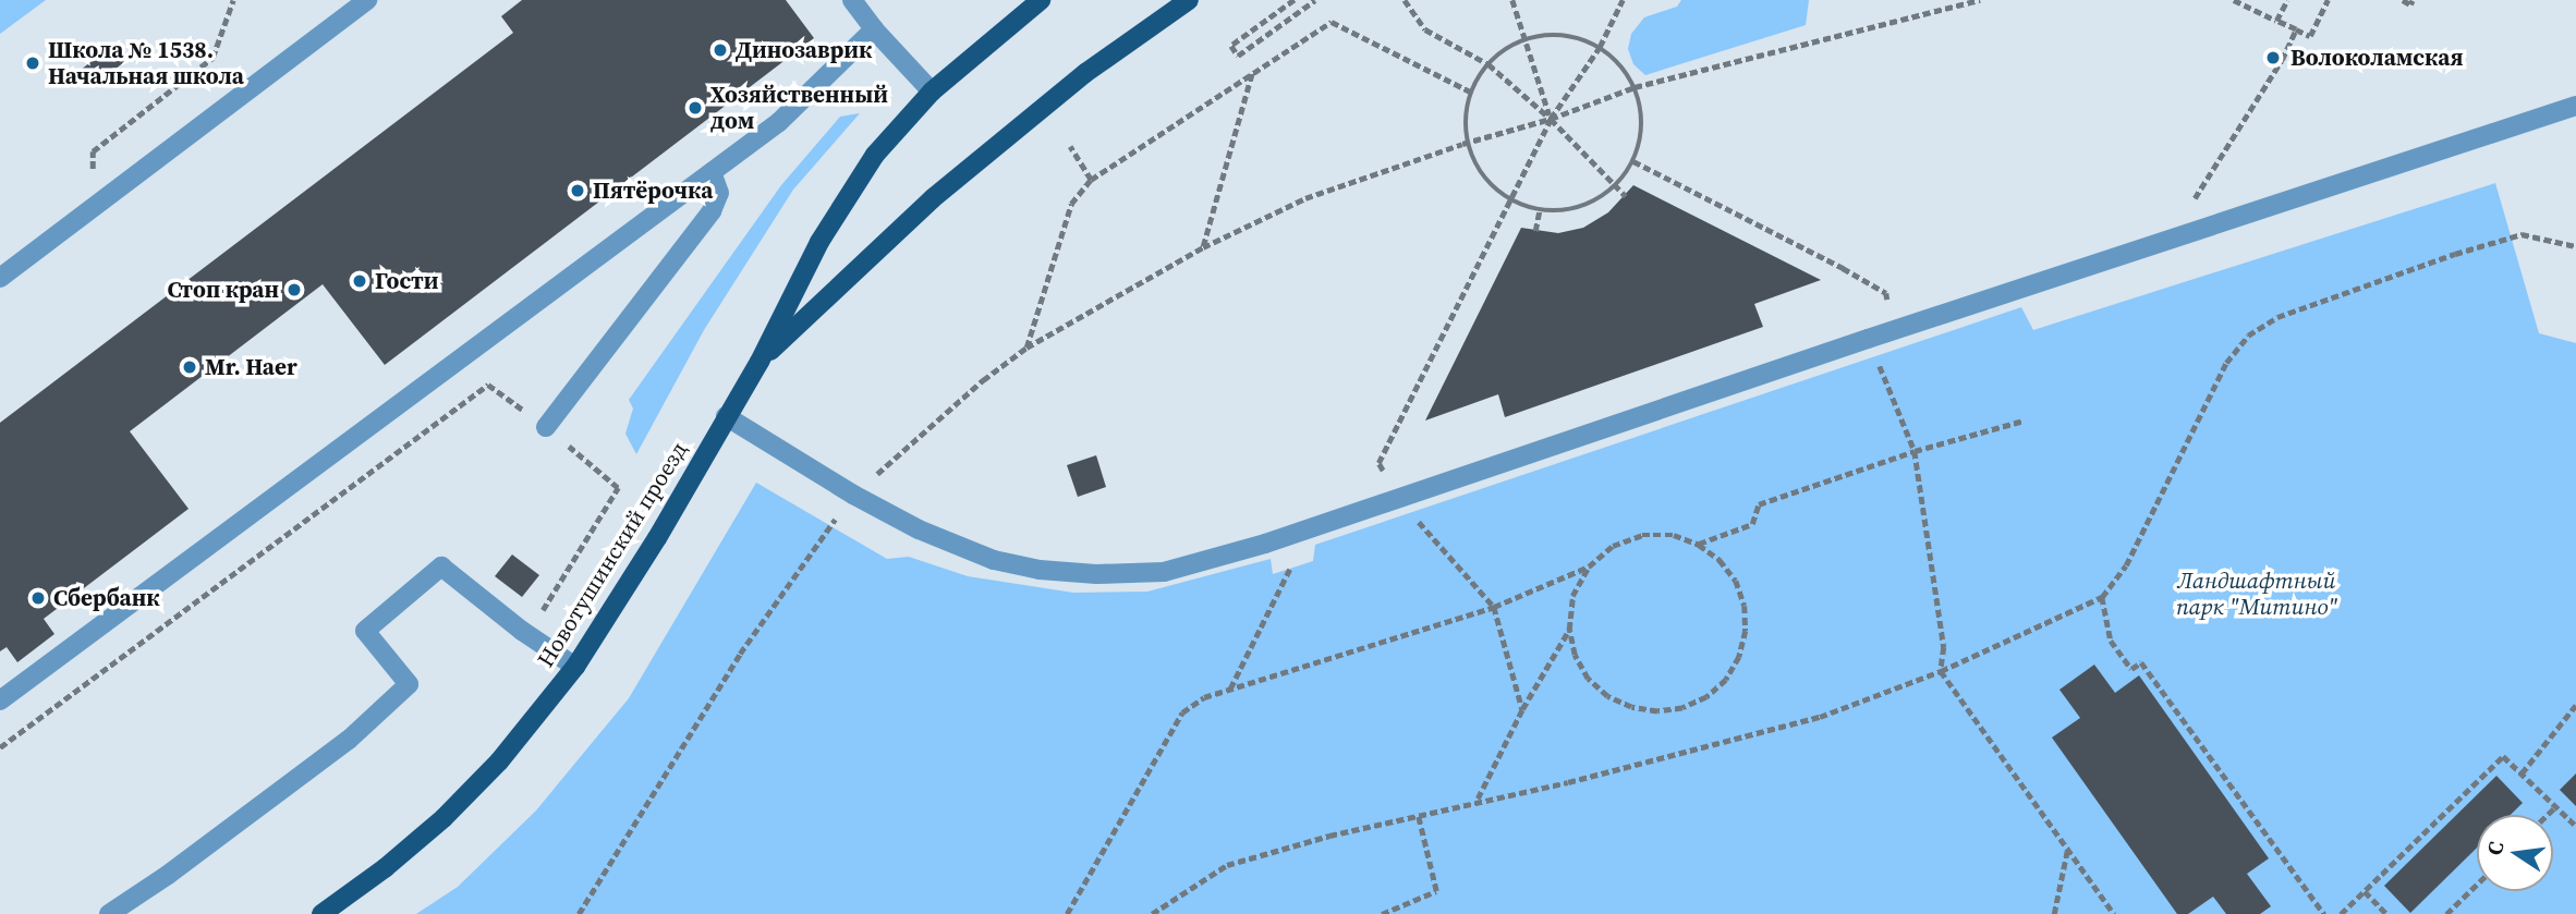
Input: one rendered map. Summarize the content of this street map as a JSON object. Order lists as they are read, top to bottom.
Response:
{
  "streets": {
    "main road": ["Новотушинский проезд"]
  },
  "parks": ["Ландшафтный парк \"Митино\""],
  "places": [
    "Динозаврик",
    "Волоколамская",
    "Школа № 1538. Начальная школа",
    "Хозяйственный дом",
    "Пятёрочка",
    "Гости",
    "Стоп кран",
    "Mr. Haer",
    "Сбербанк"
  ],
  "north": "left"
}
